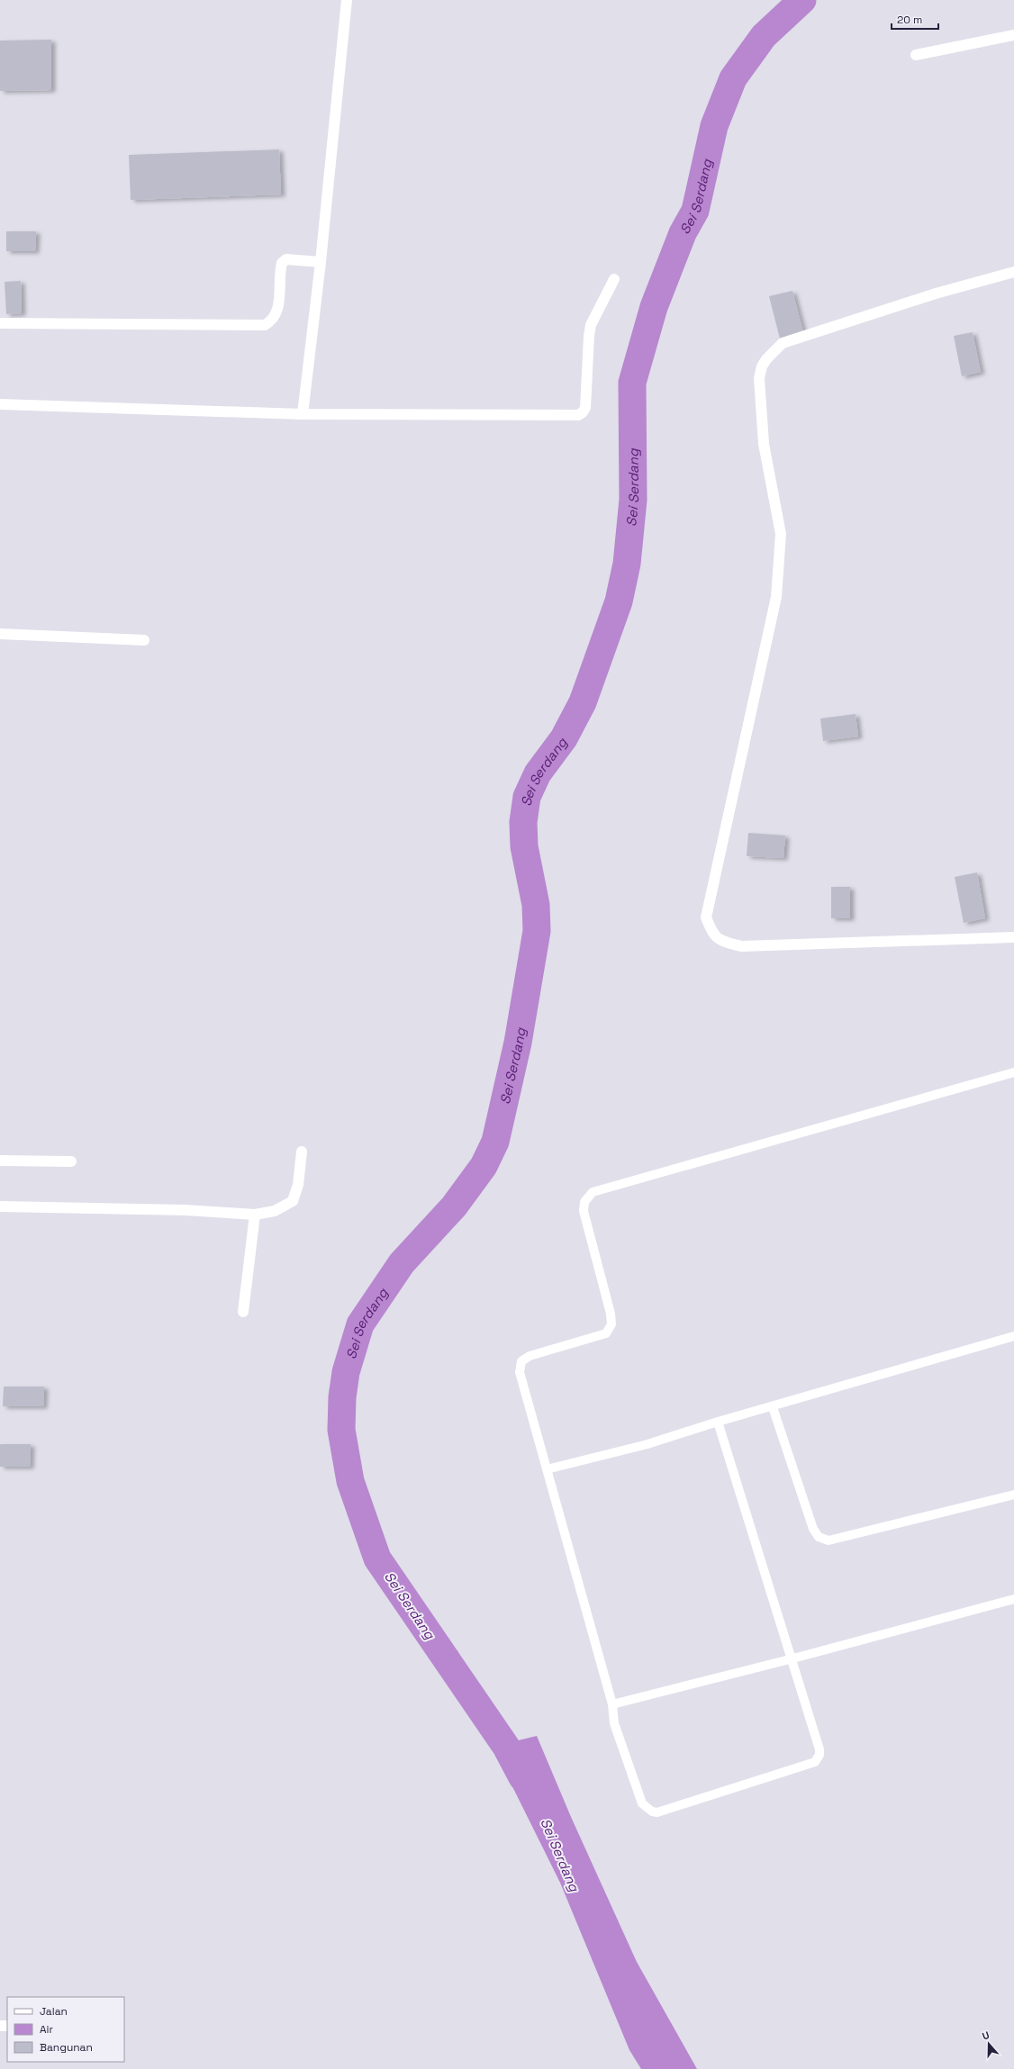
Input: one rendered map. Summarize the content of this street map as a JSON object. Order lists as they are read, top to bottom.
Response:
{
  "water": ["Sei Serdang"],
  "legend": ["Jalan", "Air", "Bangunan"],
  "scale_bar": "20 m",
  "north": "top"
}
